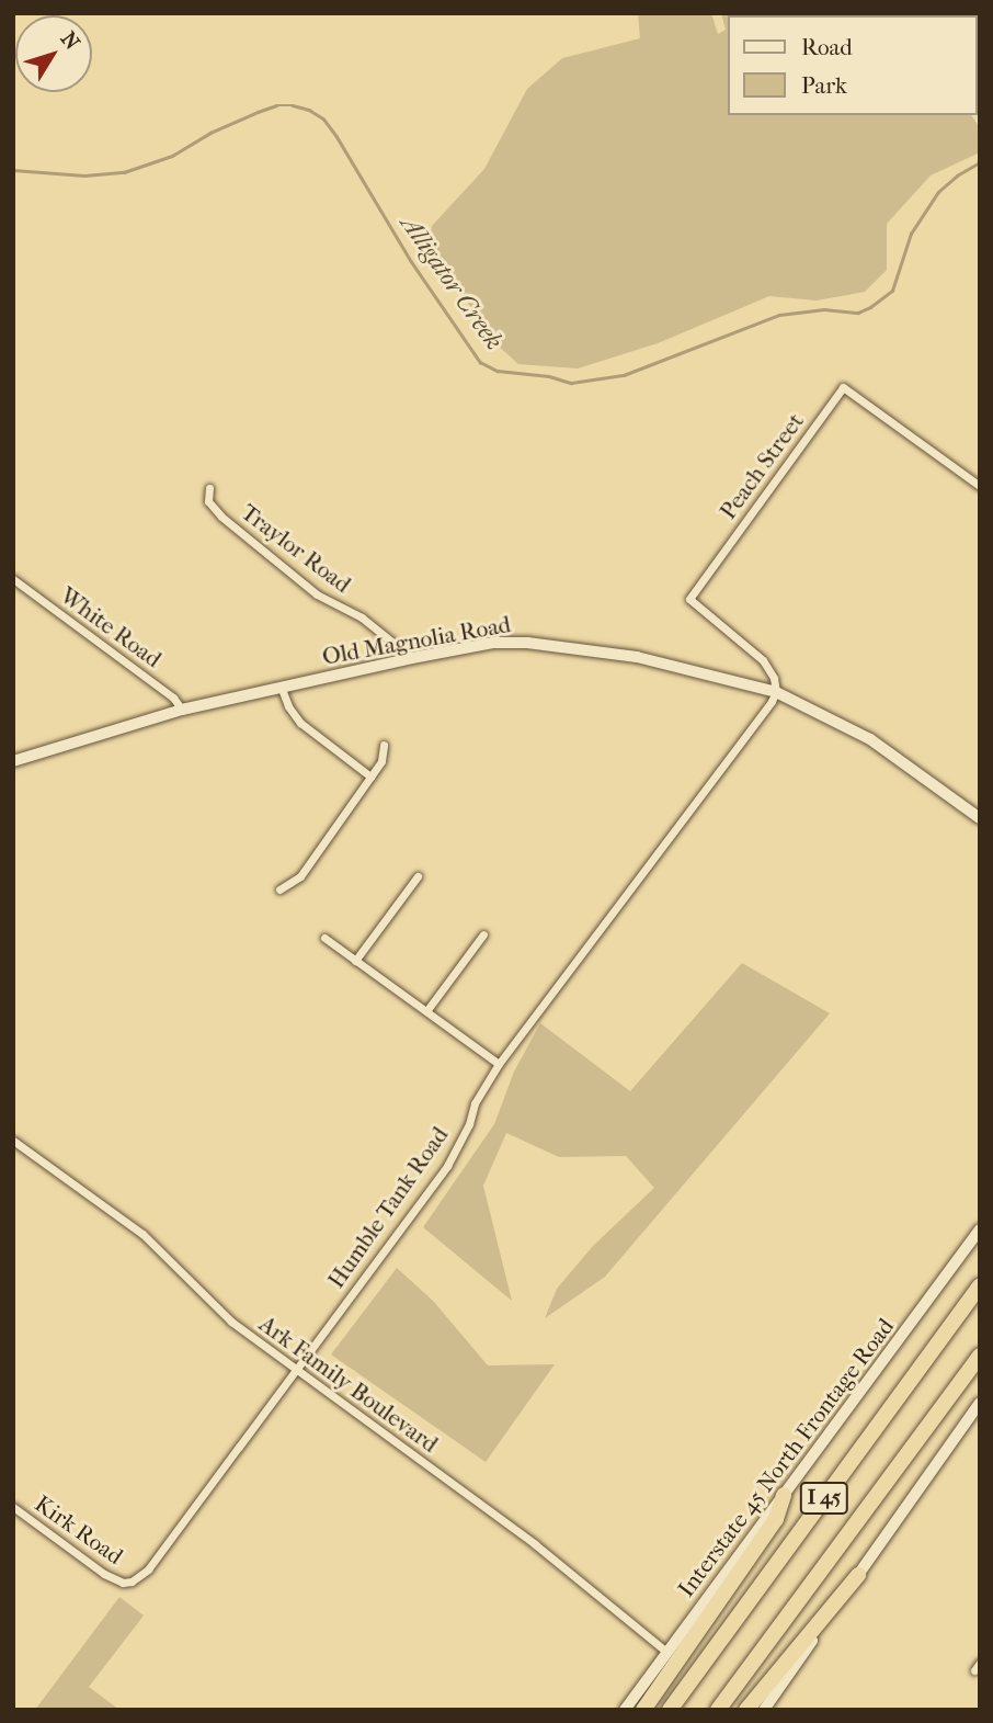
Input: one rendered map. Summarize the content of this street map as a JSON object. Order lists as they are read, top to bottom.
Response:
{
  "streets": {
    "highway": ["I 45"],
    "street": [
      "Peach Street",
      "Traylor Road",
      "White Road",
      "Old Magnolia Road",
      "Humble Tank Road",
      "Ark Family Boulevard",
      "Interstate 45 North Frontage Road",
      "Kirk Road"
    ]
  },
  "crossings": [
    ["Peach Street", "Old Magnolia Road"],
    ["Peach Street", "Humble Tank Road"],
    ["Traylor Road", "Old Magnolia Road"],
    ["White Road", "Old Magnolia Road"],
    ["Old Magnolia Road", "Humble Tank Road"],
    ["Humble Tank Road", "Ark Family Boulevard"],
    ["Humble Tank Road", "Kirk Road"],
    ["Ark Family Boulevard", "Interstate 45 North Frontage Road"]
  ],
  "water": ["Alligator Creek"],
  "legend": ["Road", "Park"],
  "north": "top right"
}
